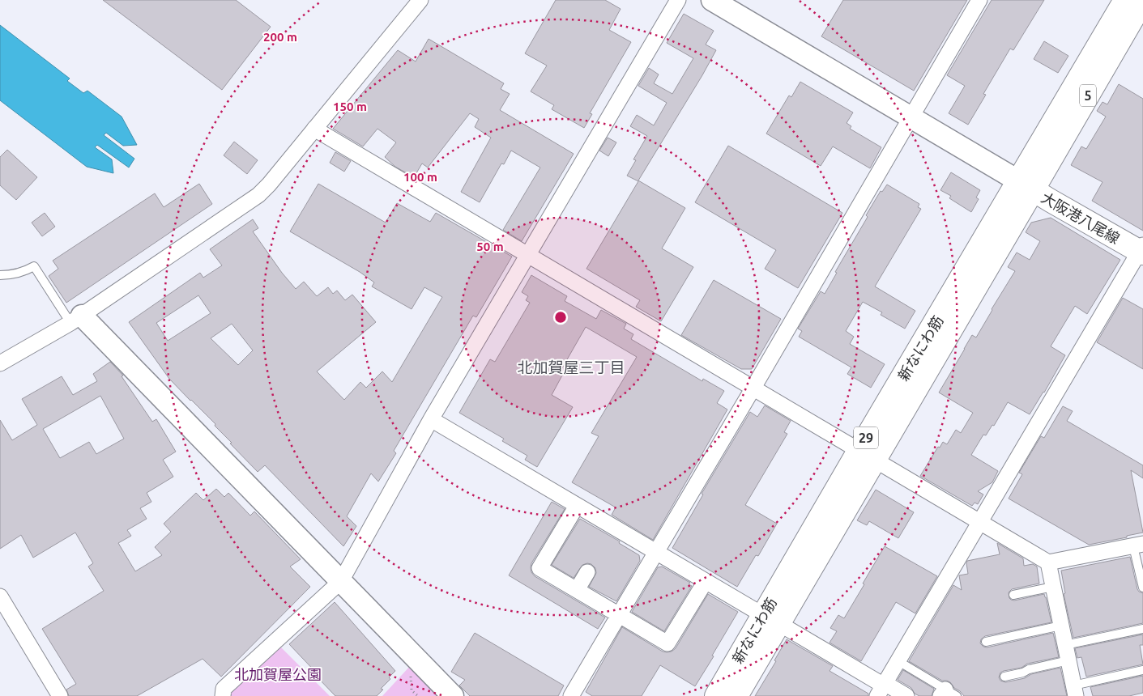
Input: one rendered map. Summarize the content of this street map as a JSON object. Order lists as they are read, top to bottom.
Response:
{
  "streets": {
    "main road": [
      "5",
      "大阪港八尾線",
      "新なにわ筋",
      "29"
    ]
  },
  "crossings": [
    ["大阪港八尾線", "新なにわ筋"]
  ],
  "districts": ["北加賀屋三丁目"],
  "parks": ["北加賀屋公園"],
  "rings": [
    "200 m",
    "150 m",
    "100 m",
    "50 m"
  ]
}
